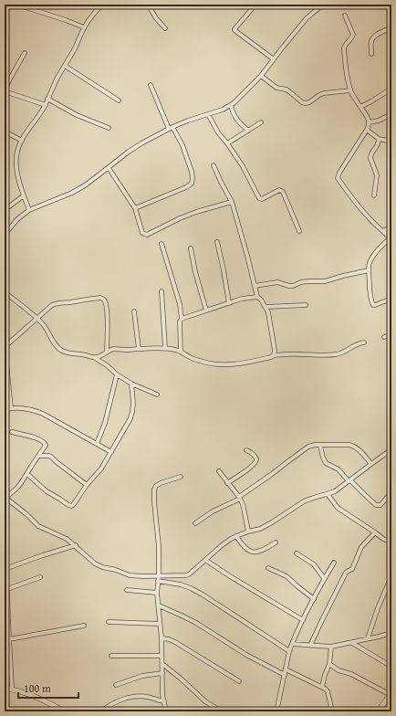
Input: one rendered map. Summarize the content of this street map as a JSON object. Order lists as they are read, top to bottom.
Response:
{
  "scale_bar": "100 m"
}
